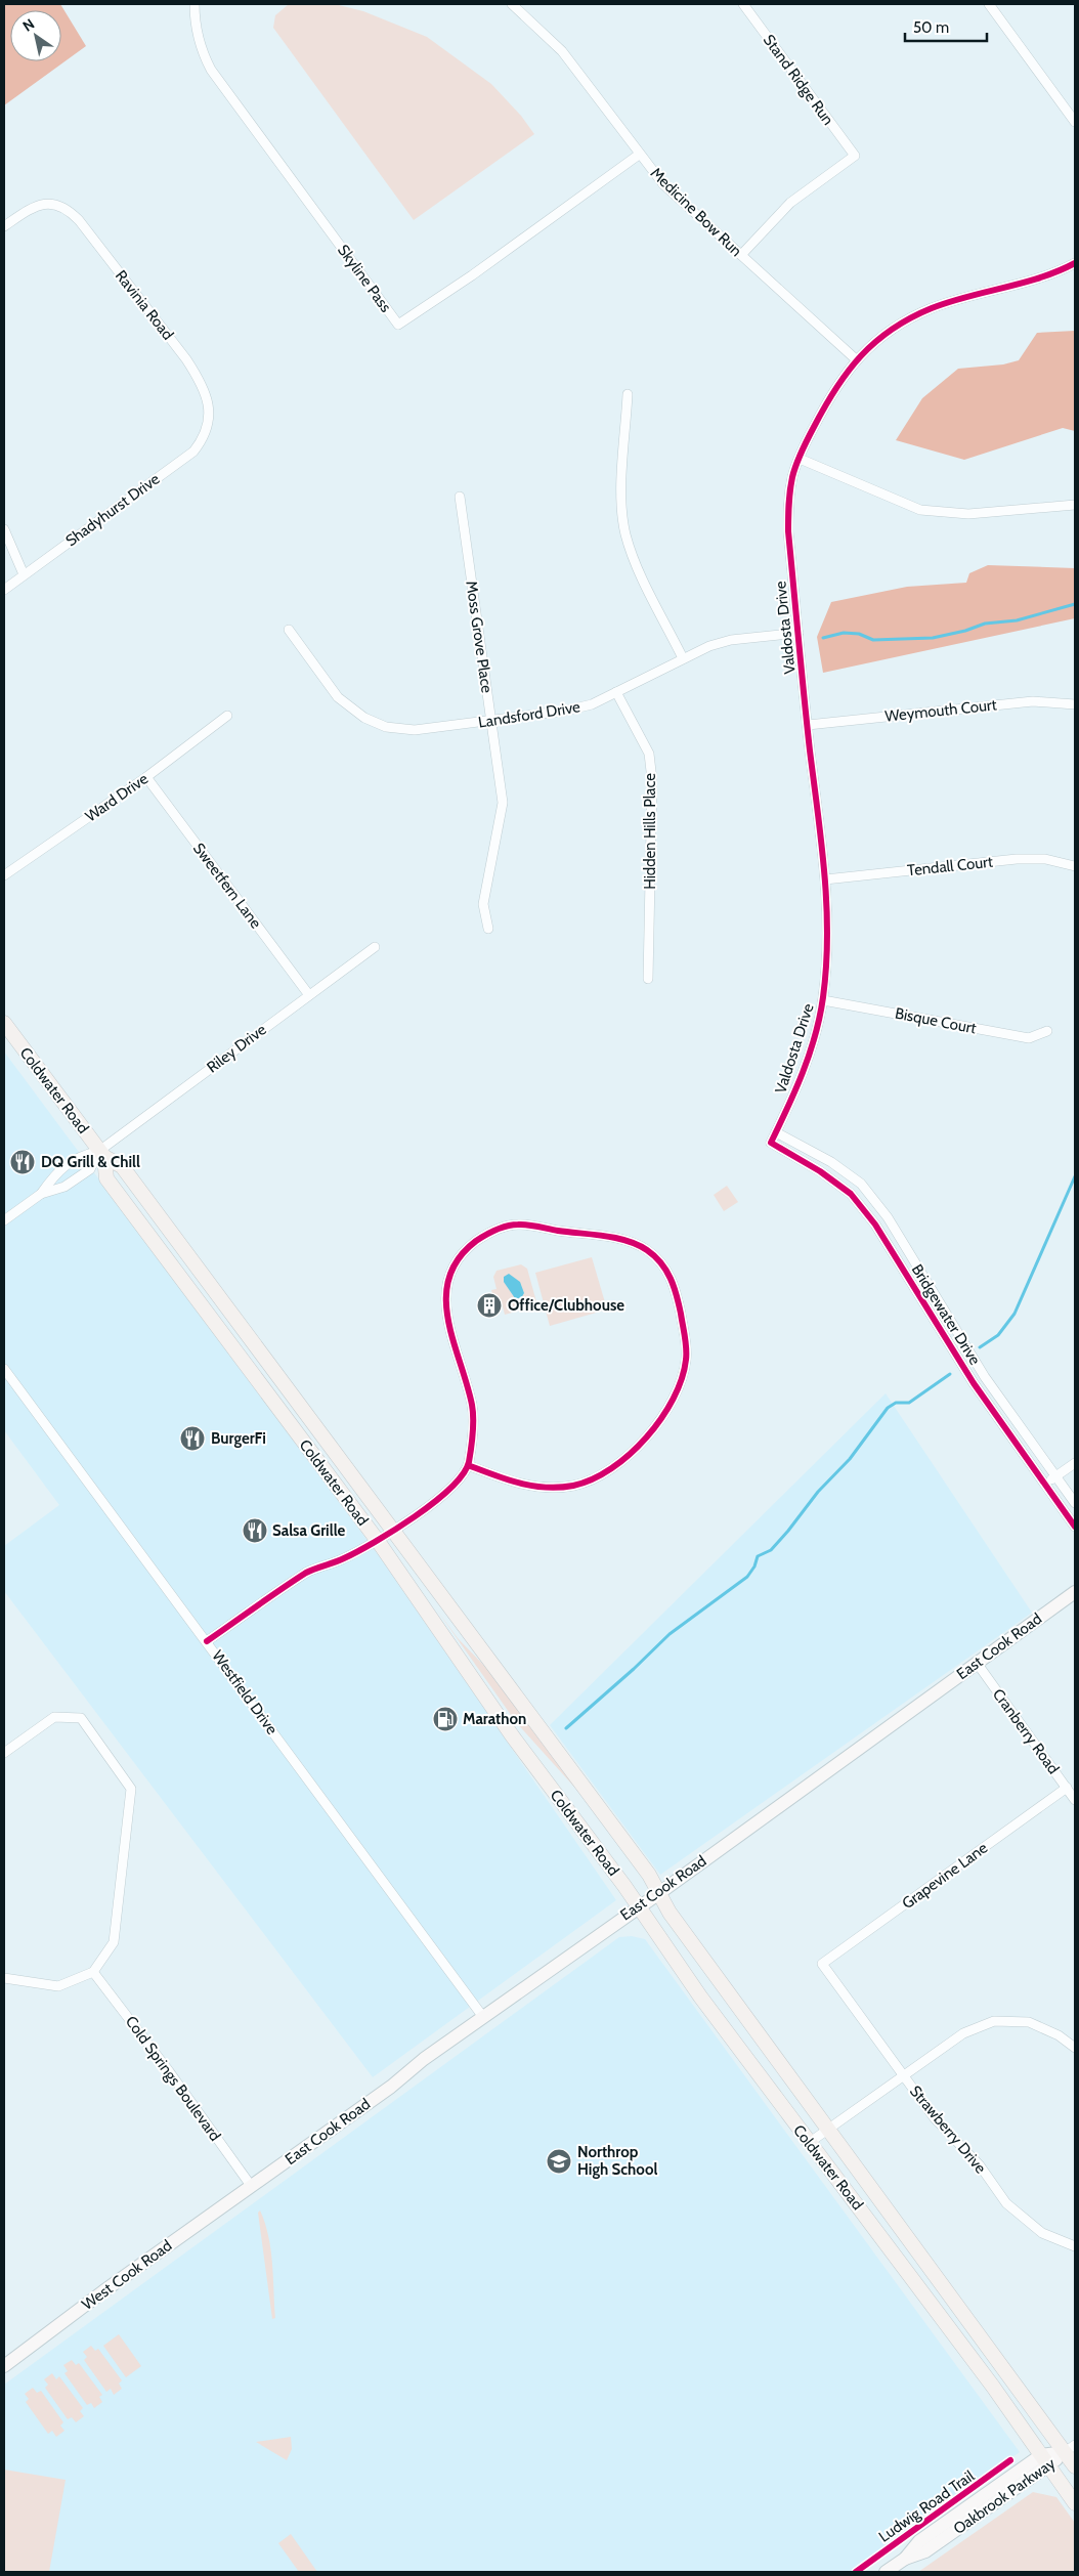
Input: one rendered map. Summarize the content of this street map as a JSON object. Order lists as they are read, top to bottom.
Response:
{
  "streets": {
    "main road": [
      "Coldwater Road",
      "East Cook Road",
      "West Cook Road",
      "Oakbrook Parkway"
    ],
    "street": [
      "Stand Ridge Run",
      "Medicine Bow Run",
      "Skyline Pass",
      "Ravinia Road",
      "Shadyhurst Drive",
      "Valdosta Drive",
      "Moss Grove Place",
      "Weymouth Court",
      "Landsford Drive",
      "Ward Drive",
      "Hidden Hills Place",
      "Tendall Court",
      "Sweetfern Lane",
      "Bisque Court",
      "Riley Drive",
      "Bridgewater Drive",
      "Westfield Drive",
      "Cranberry Road",
      "Grapevine Lane",
      "Cold Springs Boulevard",
      "Strawberry Drive"
    ],
    "cycle path": ["Ludwig Road Trail"]
  },
  "crossings": [
    ["Stand Ridge Run", "Medicine Bow Run"],
    ["Medicine Bow Run", "Skyline Pass"],
    ["Medicine Bow Run", "Valdosta Drive"],
    ["Ravinia Road", "Shadyhurst Drive"],
    ["Valdosta Drive", "Weymouth Court"],
    ["Valdosta Drive", "Landsford Drive"],
    ["Valdosta Drive", "Tendall Court"],
    ["Valdosta Drive", "Bisque Court"],
    ["Valdosta Drive", "Bridgewater Drive"],
    ["Moss Grove Place", "Landsford Drive"],
    ["Landsford Drive", "Hidden Hills Place"],
    ["Ward Drive", "Sweetfern Lane"],
    ["Sweetfern Lane", "Riley Drive"],
    ["Riley Drive", "Coldwater Road"],
    ["Coldwater Road", "East Cook Road"],
    ["Coldwater Road", "Oakbrook Parkway"],
    ["East Cook Road", "Westfield Drive"],
    ["East Cook Road", "Cranberry Road"],
    ["East Cook Road", "Cold Springs Boulevard"],
    ["East Cook Road", "West Cook Road"],
    ["Cranberry Road", "Grapevine Lane"],
    ["Grapevine Lane", "Strawberry Drive"],
    ["Cold Springs Boulevard", "West Cook Road"]
  ],
  "places": {
    "restaurant": ["DQ Grill & Chill", "BurgerFi", "Salsa Grille"],
    "building": ["Office/Clubhouse"],
    "fuel station": ["Marathon"],
    "school or university": ["Northrop High School"]
  },
  "scale_bar": "50 m",
  "north": "top left"
}
